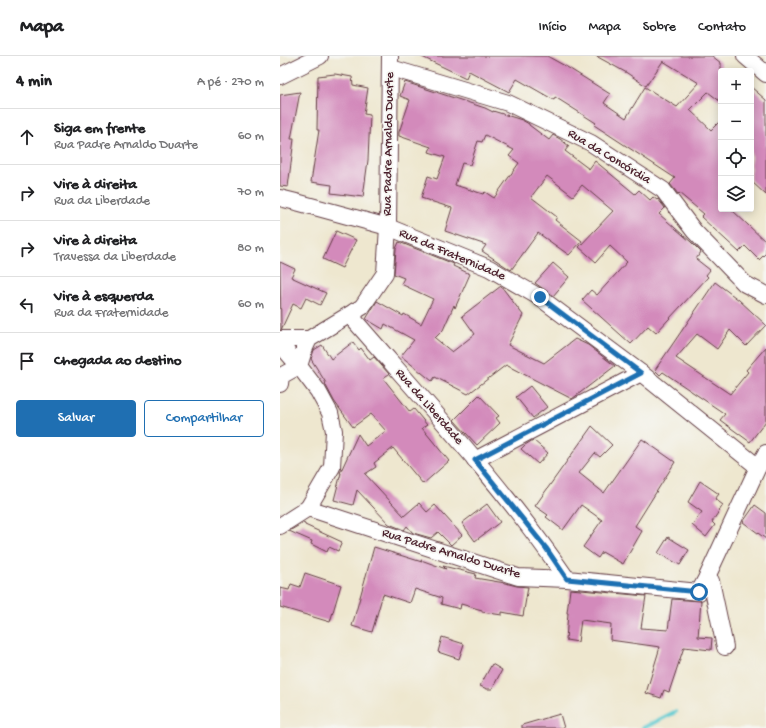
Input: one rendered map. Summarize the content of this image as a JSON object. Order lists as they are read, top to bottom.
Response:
{
  "streets": {
    "street": [
      "Rua Padre Arnaldo Duarte",
      "Rua da Concórdia",
      "Rua da Fraternidade",
      "Rua da Liberdade"
    ]
  },
  "crossings": [
    ["Rua Padre Arnaldo Duarte", "Rua da Concórdia"],
    ["Rua Padre Arnaldo Duarte", "Rua da Fraternidade"],
    ["Rua Padre Arnaldo Duarte", "Rua da Liberdade"]
  ],
  "page": {
    "header": "Mapa",
    "nav": [
      "Início",
      "Mapa",
      "Sobre",
      "Contato"
    ],
    "heading": ["4 min", "A pé · 270 m"],
    "map_buttons": ["+", "−"],
    "list": [
      ["Siga em frente", "Rua Padre Arnaldo Duarte", "60 m"],
      ["Vire à direita", "Rua da Liberdade", "70 m"],
      ["Vire à direita", "Travessa da Liberdade", "80 m"],
      ["Vire à esquerda", "Rua da Fraternidade", "60 m"],
      "Chegada ao destino"
    ],
    "buttons": ["Salvar", "Compartilhar"]
  }
}
